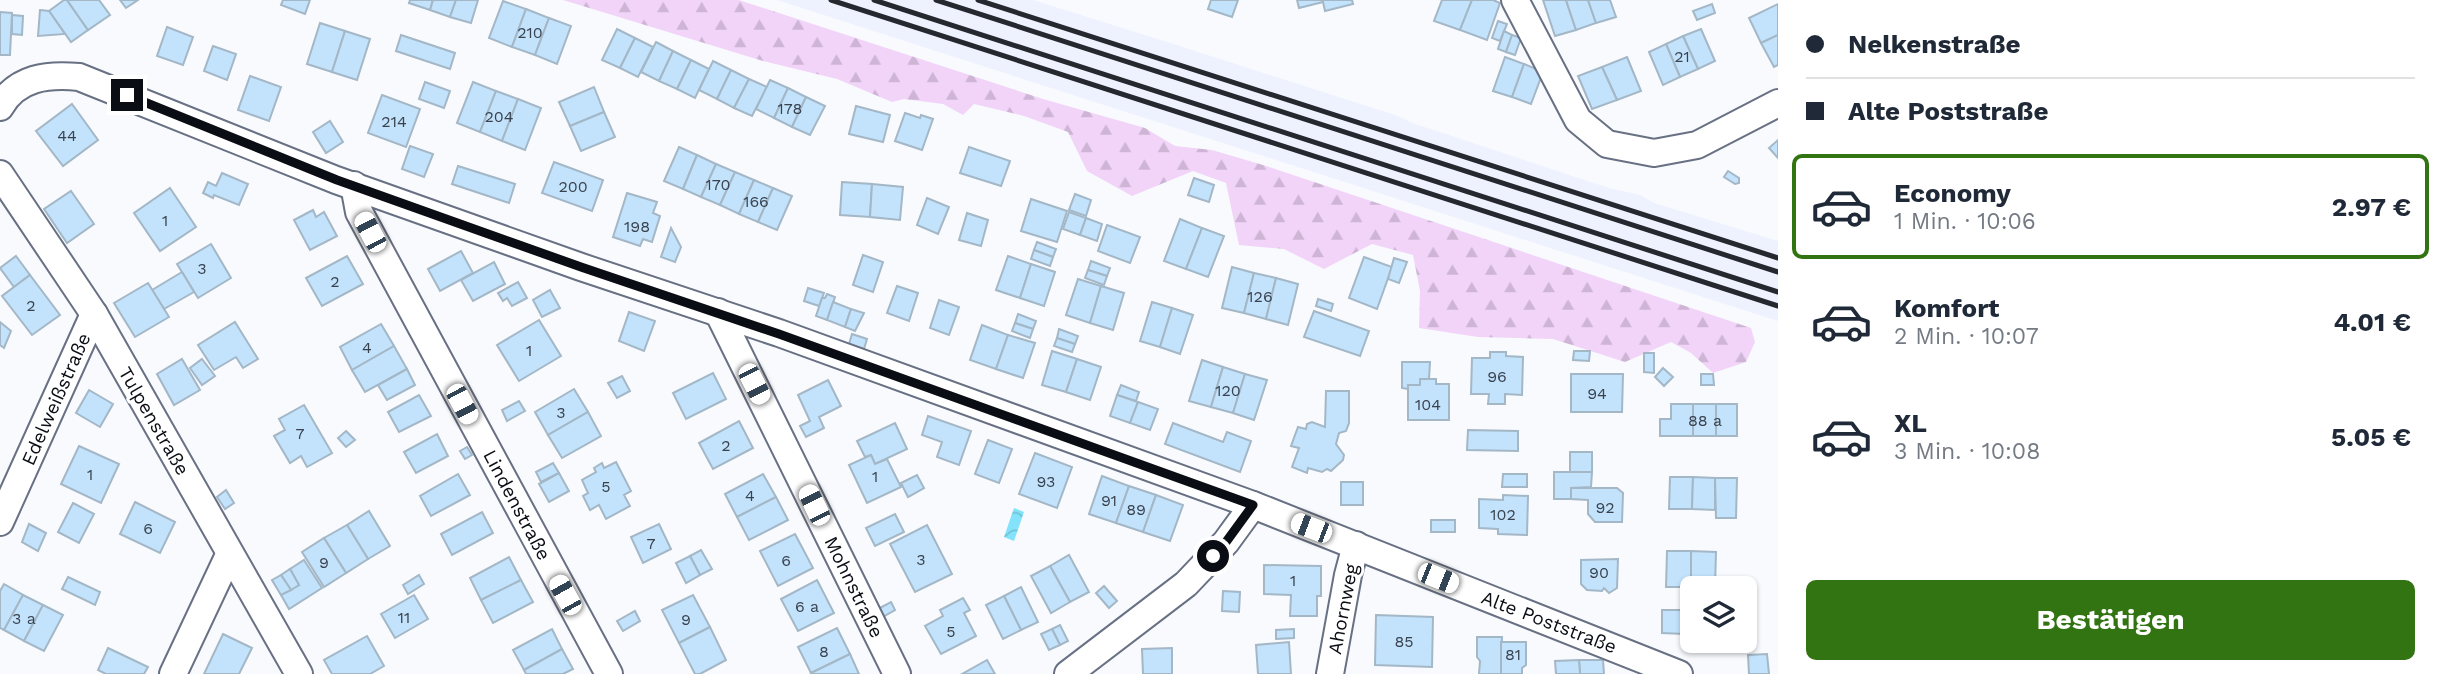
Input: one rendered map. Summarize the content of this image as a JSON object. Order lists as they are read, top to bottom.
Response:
{
  "streets": {
    "street": [
      "Edelweißstraße",
      "Tulpenstraße",
      "Lindenstraße",
      "Mohnstraße",
      "Ahornweg",
      "Alte Poststraße"
    ]
  },
  "crossings": [
    ["Edelweißstraße", "Tulpenstraße"],
    ["Lindenstraße", "Alte Poststraße"],
    ["Mohnstraße", "Alte Poststraße"],
    ["Ahornweg", "Alte Poststraße"]
  ],
  "house_numbers": [
    "210",
    "21",
    "178",
    "204",
    "214",
    "44",
    "170",
    "200",
    "166",
    "1",
    "198",
    "3",
    "2",
    "126",
    "2",
    "4",
    "1",
    "96",
    "120",
    "94",
    "104",
    "3",
    "88 a",
    "7",
    "2",
    "1",
    "1",
    "93",
    "5",
    "4",
    "91",
    "92",
    "89",
    "102",
    "6",
    "7",
    "3",
    "6",
    "9",
    "90",
    "1",
    "6 a",
    "11",
    "3 a",
    "9",
    "5",
    "85",
    "8",
    "81"
  ],
  "page": {
    "banner": ["Nelkenstraße", "Alte Poststraße"],
    "list": [
      {
        "name": "Economy",
        "note": "1 Min. · 10:06",
        "value": "2.97 €"
      },
      {
        "name": "Komfort",
        "note": "2 Min. · 10:07",
        "value": "4.01 €"
      },
      {
        "name": "XL",
        "note": "3 Min. · 10:08",
        "value": "5.05 €"
      }
    ],
    "buttons": "Bestätigen"
  }
}
